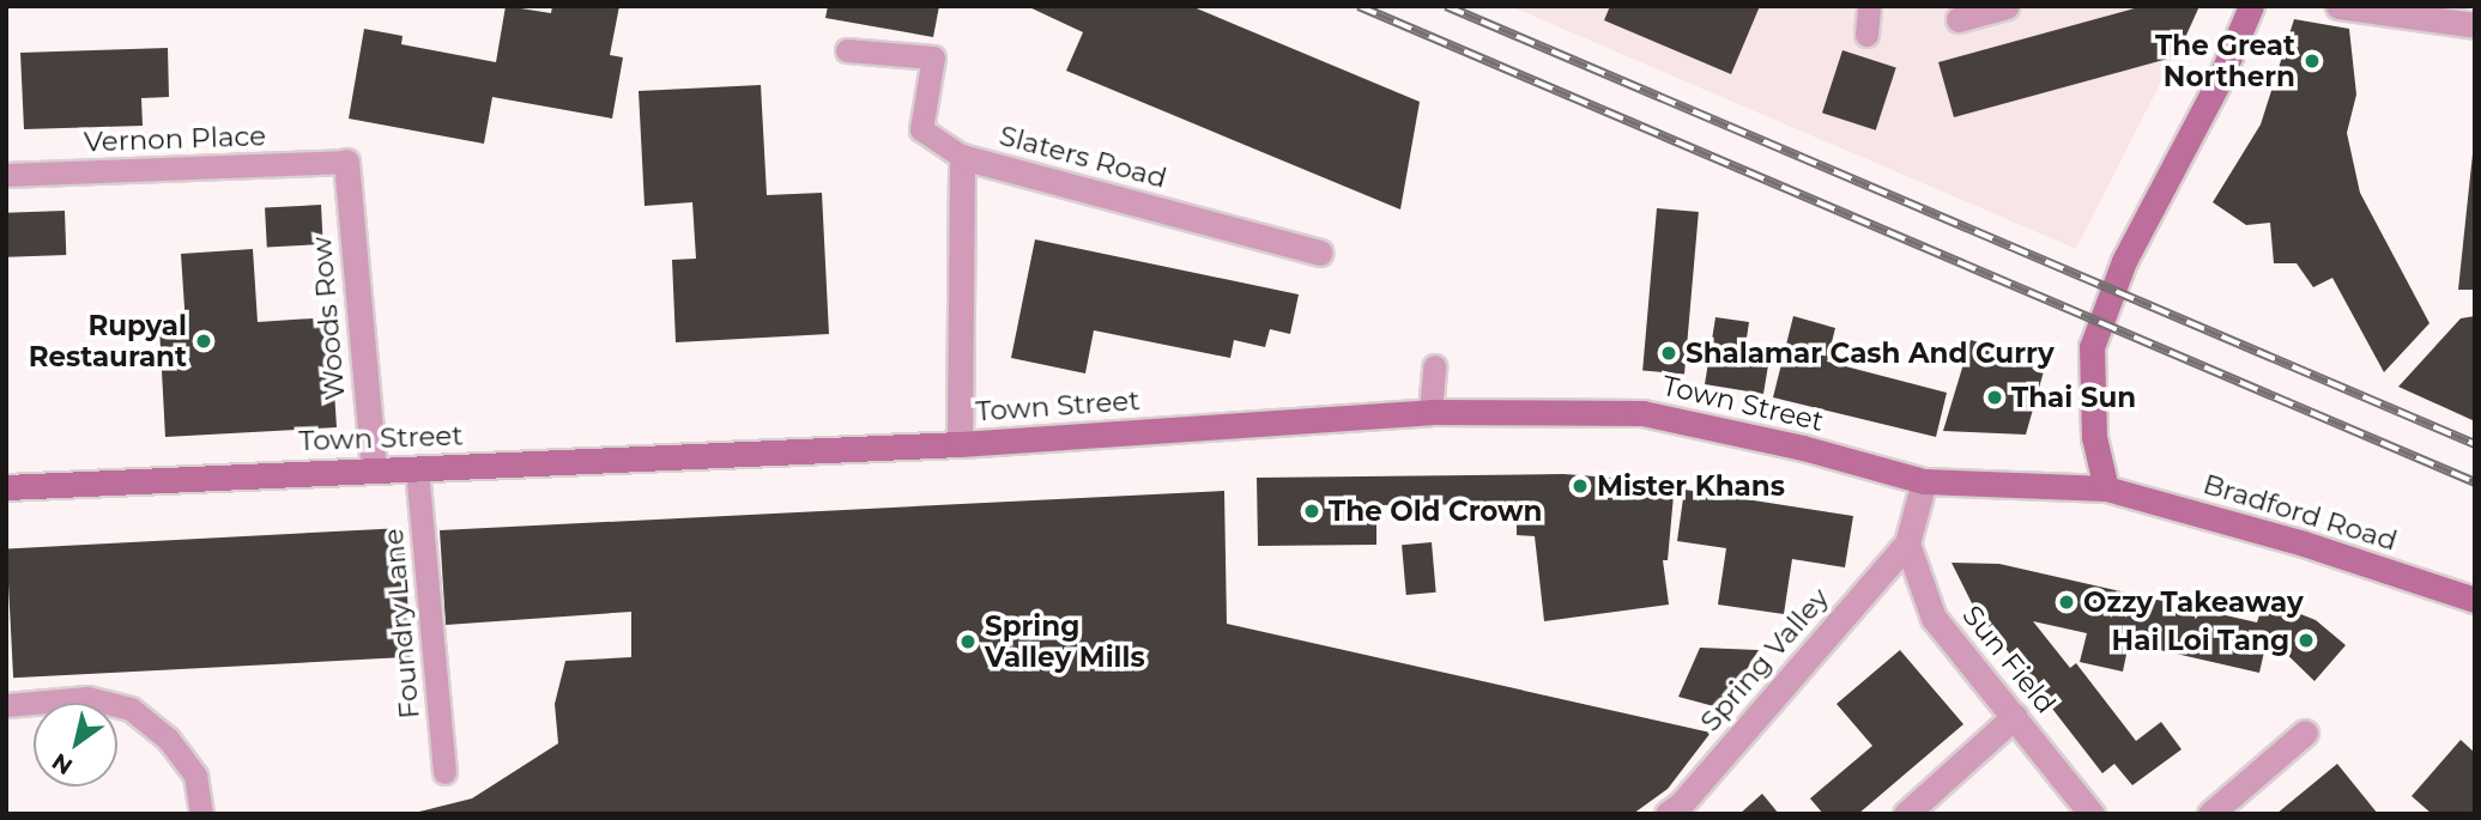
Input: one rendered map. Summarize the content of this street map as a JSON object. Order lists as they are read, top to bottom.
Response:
{
  "streets": {
    "main road": ["Town Street", "Bradford Road"],
    "street": [
      "Slaters Road",
      "Woods Row",
      "Spring Valley",
      "Sun Field"
    ],
    "lane": ["Vernon Place", "Foundry Lane"]
  },
  "crossings": [
    ["Vernon Place", "Woods Row"],
    ["Slaters Road", "Town Street"],
    ["Woods Row", "Town Street"],
    ["Town Street", "Bradford Road"],
    ["Town Street", "Foundry Lane"],
    ["Spring Valley", "Sun Field"]
  ],
  "places": [
    "The Great Northern",
    "Rupyal Restaurant",
    "Shalamar Cash And Curry",
    "Thai Sun",
    "Mister Khans",
    "The Old Crown",
    "Ozzy Takeaway",
    "Hai Loi Tang",
    "Spring Valley Mills"
  ],
  "north": "bottom left"
}
